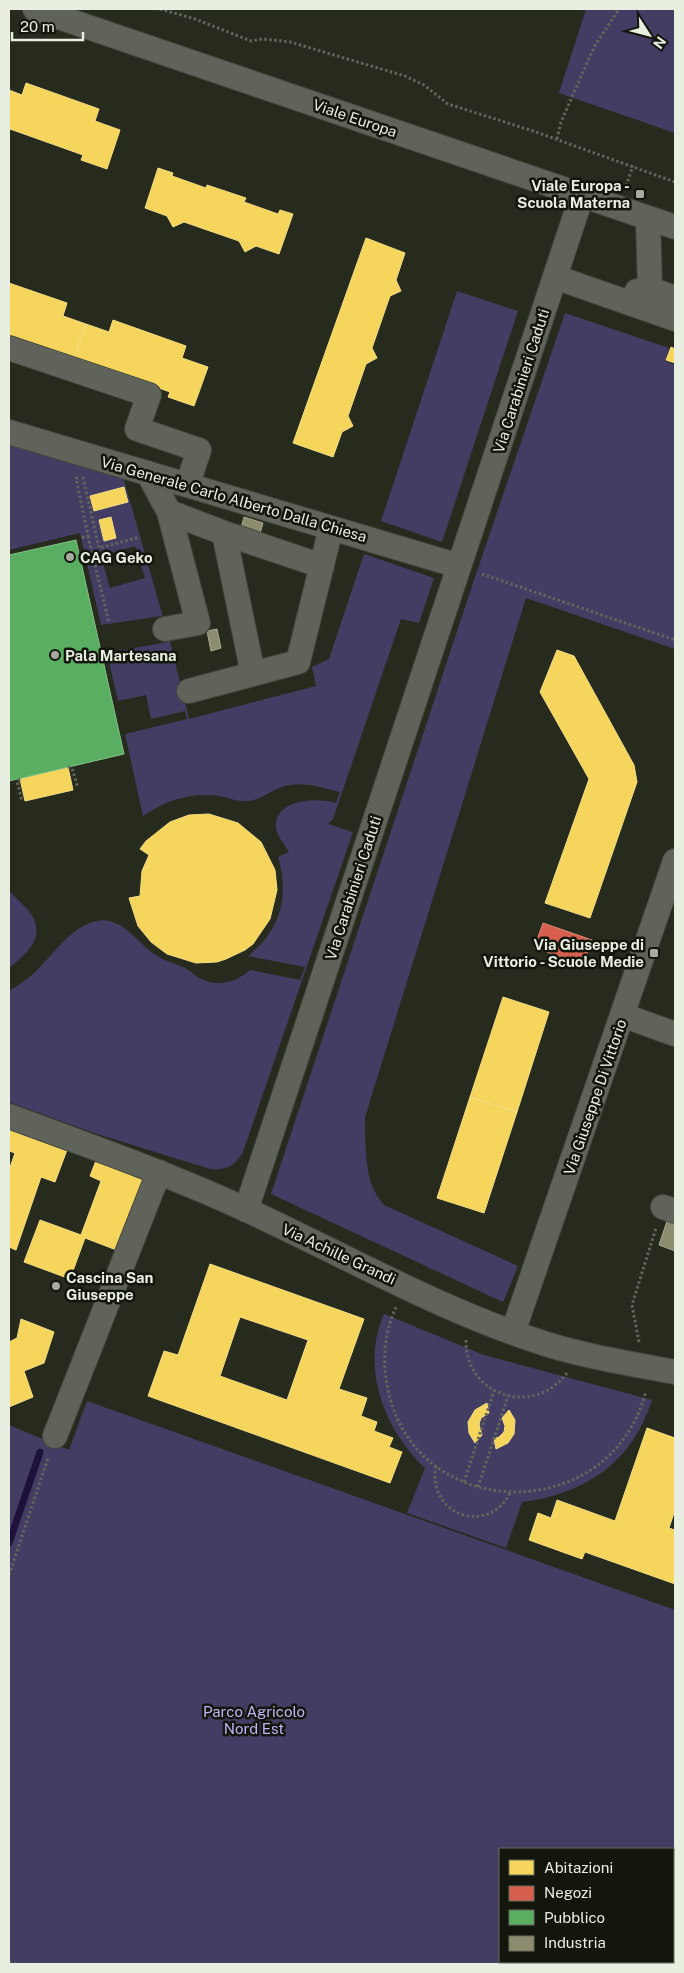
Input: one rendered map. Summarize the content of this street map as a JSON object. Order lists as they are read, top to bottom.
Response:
{
  "streets": {
    "street": [
      "Viale Europa",
      "Via Carabinieri Caduti",
      "Via Generale Carlo Alberto Dalla Chiesa",
      "Via Giuseppe Di Vittorio",
      "Via Achille Grandi"
    ]
  },
  "crossings": [
    ["Viale Europa", "Via Carabinieri Caduti"],
    ["Via Carabinieri Caduti", "Via Generale Carlo Alberto Dalla Chiesa"],
    ["Via Carabinieri Caduti", "Via Achille Grandi"],
    ["Via Giuseppe Di Vittorio", "Via Achille Grandi"]
  ],
  "parks": ["Parco Agricolo Nord Est"],
  "places": {
    "transit": ["Viale Europa - Scuola Materna", "Via Giuseppe di Vittorio - Scuole Medie"],
    "other": ["CAG Geko", "Pala Martesana", "Cascina San Giuseppe"]
  },
  "legend": [
    "Abitazioni",
    "Negozi",
    "Pubblico",
    "Industria"
  ],
  "scale_bar": "20 m",
  "north": "bottom right"
}
